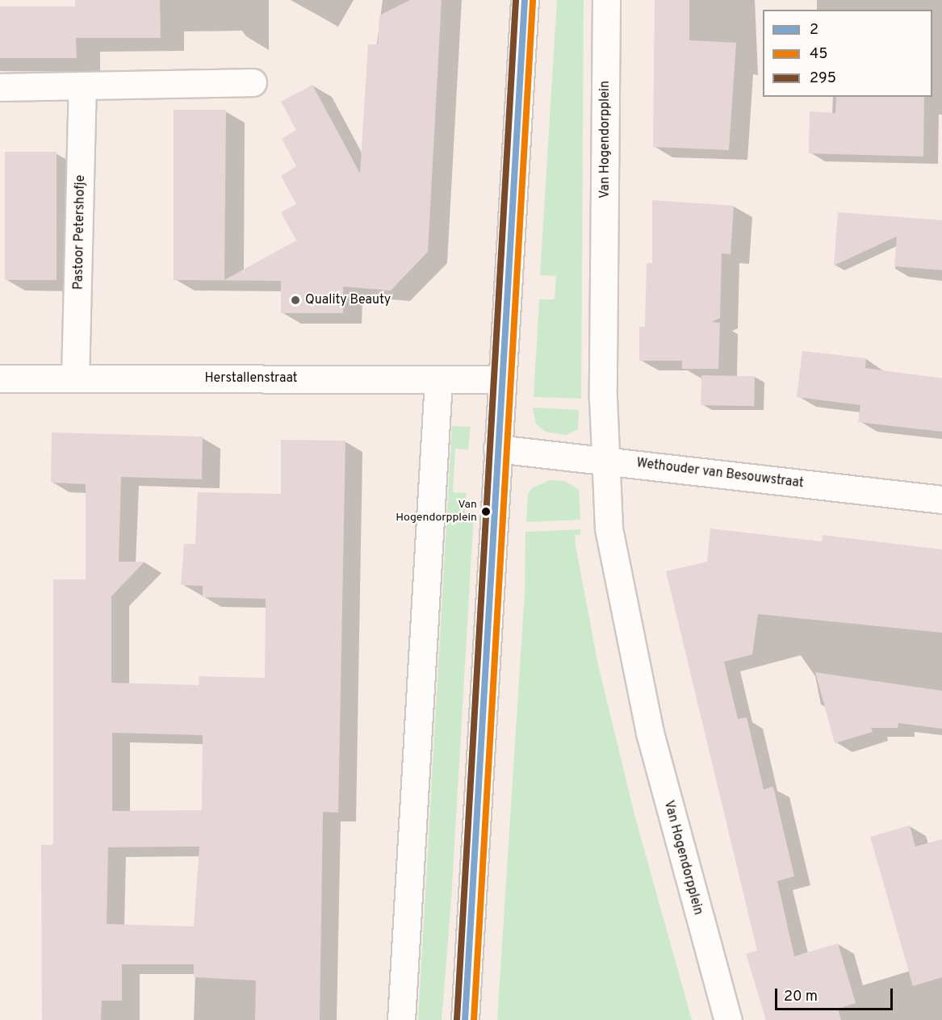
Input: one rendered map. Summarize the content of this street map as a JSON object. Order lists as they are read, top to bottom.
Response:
{
  "streets": {
    "street": [
      "Van Hogendorpplein",
      "Pastoor Petershofje",
      "Herstallenstraat",
      "Wethouder van Besouwstraat"
    ]
  },
  "crossings": [
    ["Van Hogendorpplein", "Wethouder van Besouwstraat"],
    ["Pastoor Petershofje", "Herstallenstraat"]
  ],
  "places": ["Quality Beauty", "Van Hogendorpplein"],
  "lines": ["transit line 2", "transit line 295", "transit line 45"],
  "legend": ["2", "45", "295"],
  "scale_bar": "20 m"
}
